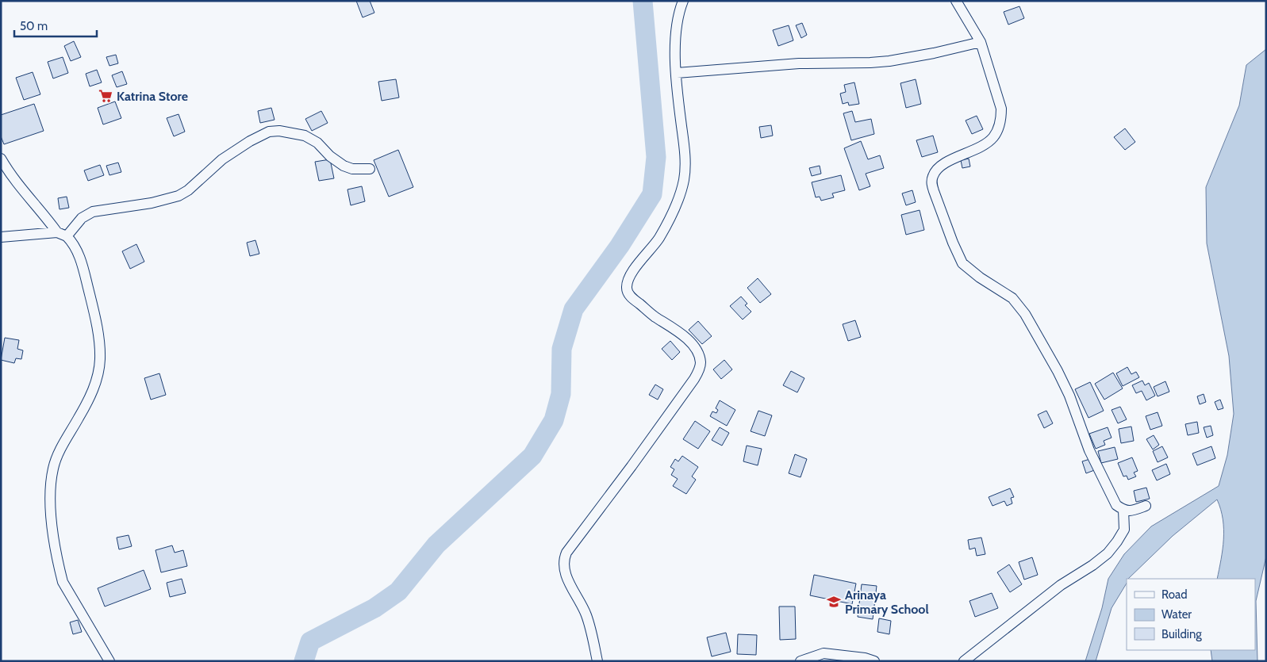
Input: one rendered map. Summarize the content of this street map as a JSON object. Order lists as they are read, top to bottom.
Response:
{
  "places": {
    "supermarket": ["Katrina Store"],
    "school or university": ["Arinaya Primary School"]
  },
  "legend": ["Road", "Water", "Building"],
  "scale_bar": "50 m"
}
